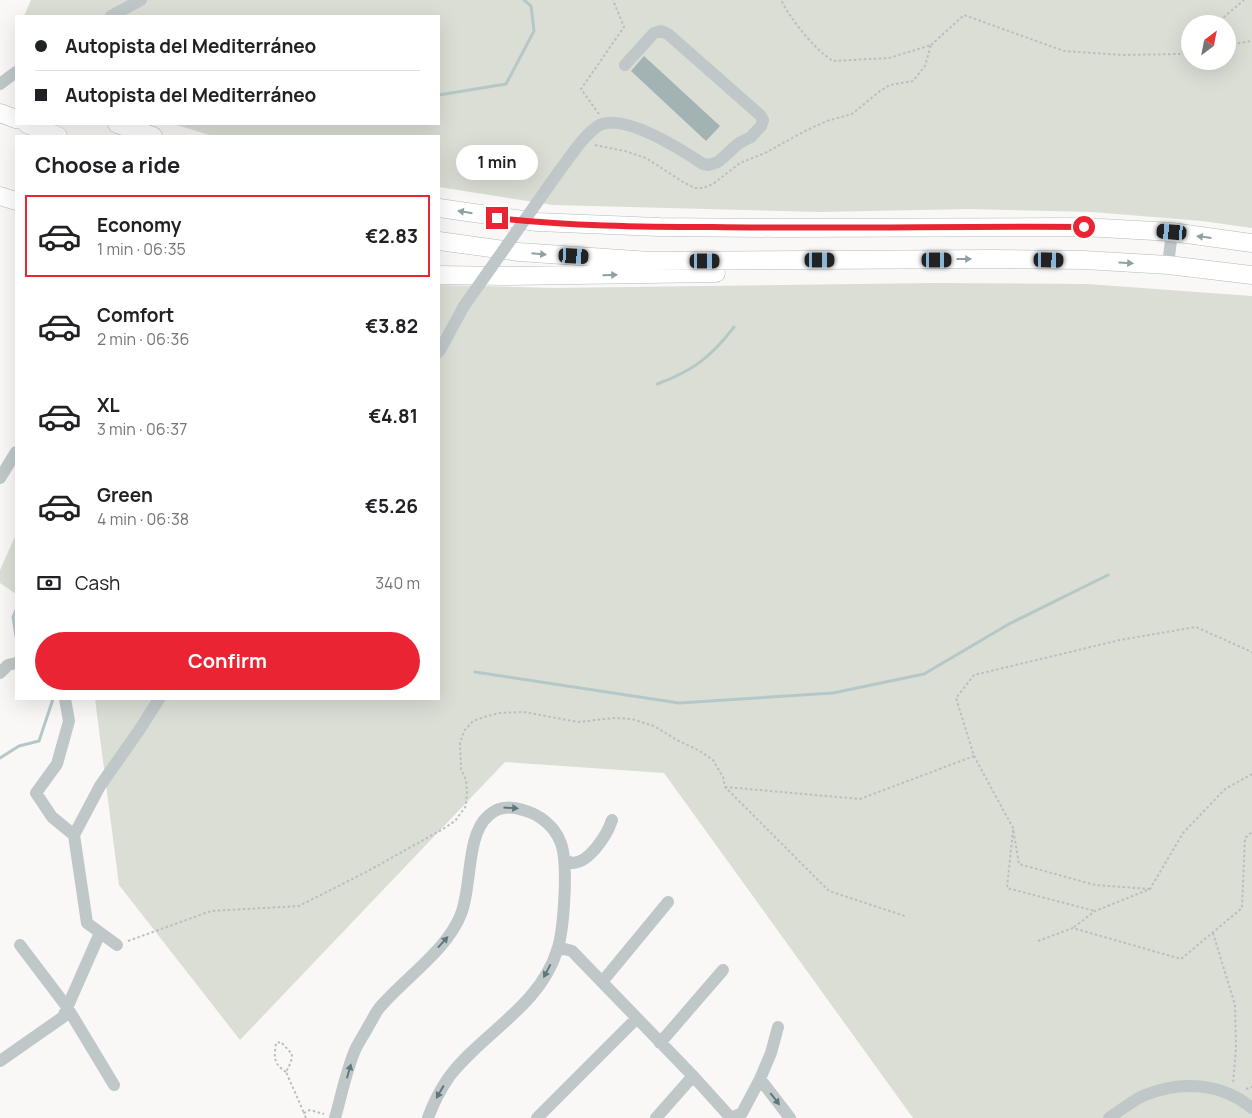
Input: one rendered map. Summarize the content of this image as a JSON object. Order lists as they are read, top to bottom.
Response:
{
  "north": "top right",
  "page": {
    "banner": ["Autopista del Mediterráneo", "Autopista del Mediterráneo"],
    "heading": "Choose a ride",
    "bubble": "1 min",
    "list": [
      {
        "name": "Economy",
        "note": "1 min · 06:35",
        "value": "€2.83"
      },
      {
        "name": "Comfort",
        "note": "2 min · 06:36",
        "value": "€3.82"
      },
      {
        "name": "XL",
        "note": "3 min · 06:37",
        "value": "€4.81"
      },
      {
        "name": "Green",
        "note": "4 min · 06:38",
        "value": "€5.26"
      }
    ],
    "pay": ["Cash", "340 m"],
    "buttons": "Confirm"
  }
}
